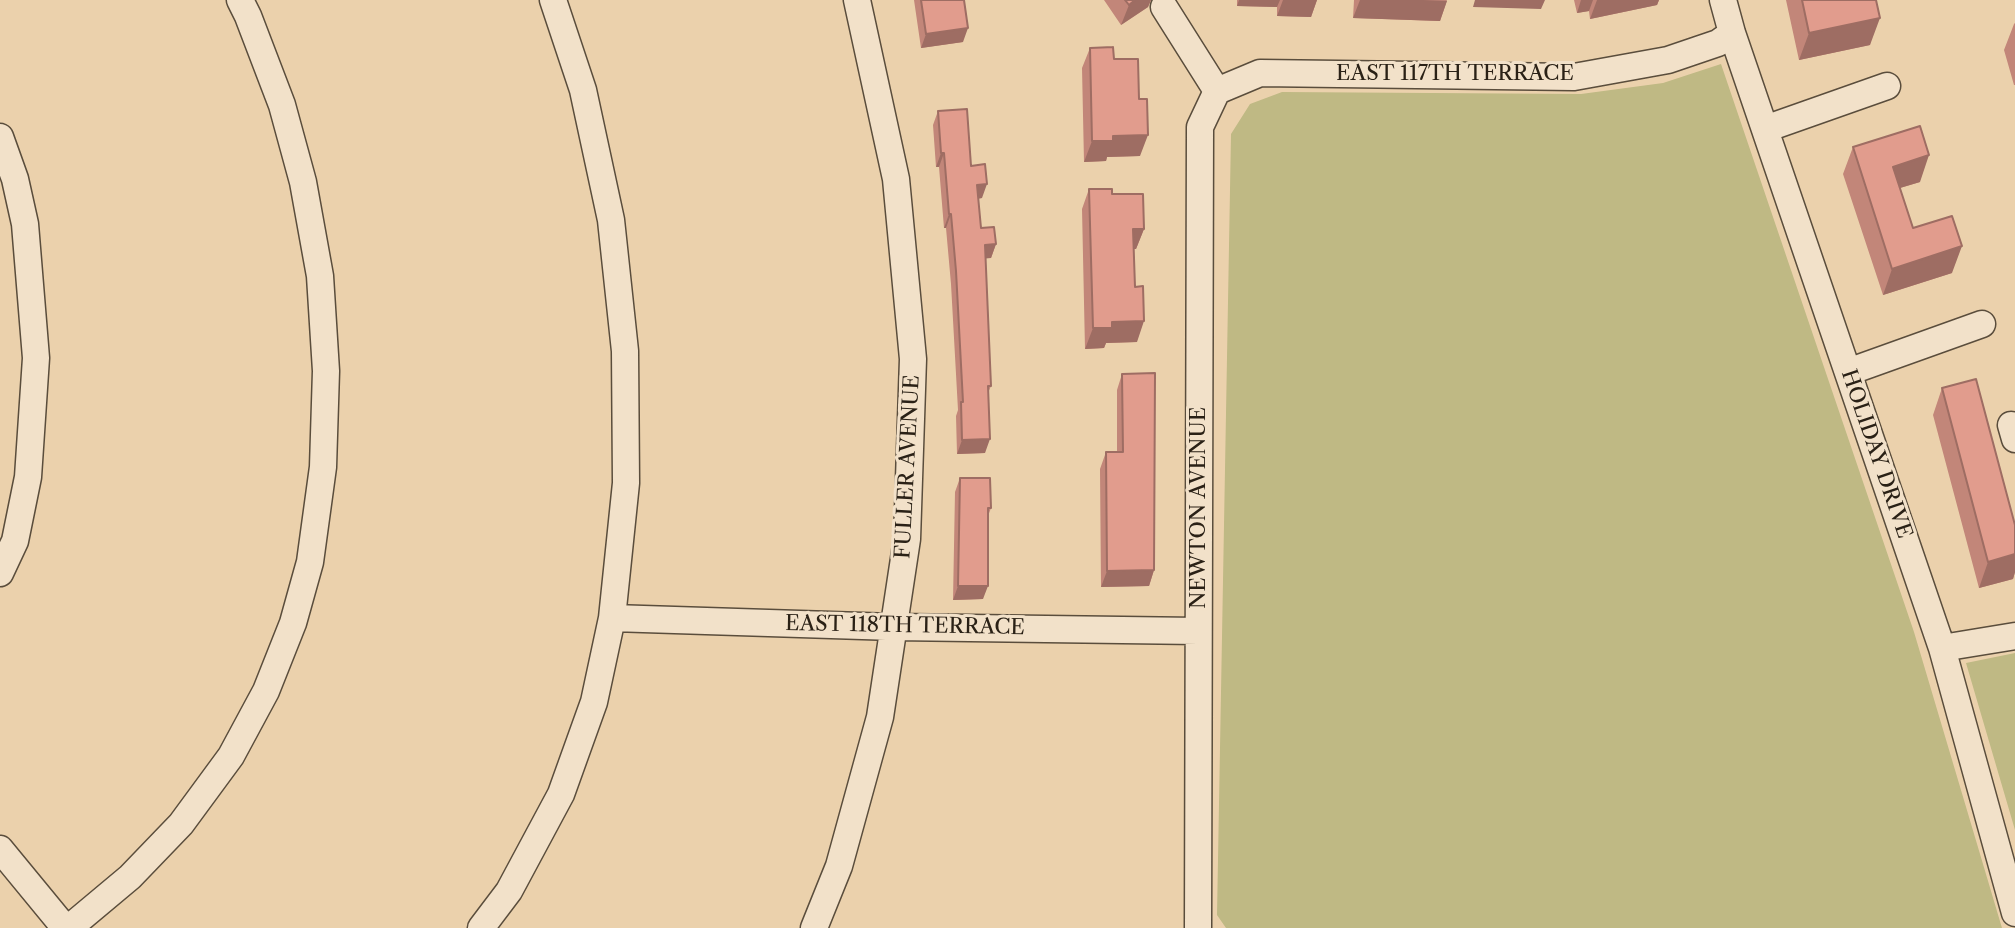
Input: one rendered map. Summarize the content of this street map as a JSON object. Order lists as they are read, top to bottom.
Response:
{
  "streets": {
    "street": [
      "EAST 117TH TERRACE",
      "HOLIDAY DRIVE",
      "FULLER AVENUE",
      "NEWTON AVENUE",
      "EAST 118TH TERRACE"
    ]
  },
  "crossings": [
    ["EAST 117TH TERRACE", "HOLIDAY DRIVE"],
    ["EAST 117TH TERRACE", "NEWTON AVENUE"],
    ["FULLER AVENUE", "EAST 118TH TERRACE"],
    ["NEWTON AVENUE", "EAST 118TH TERRACE"]
  ]
}
